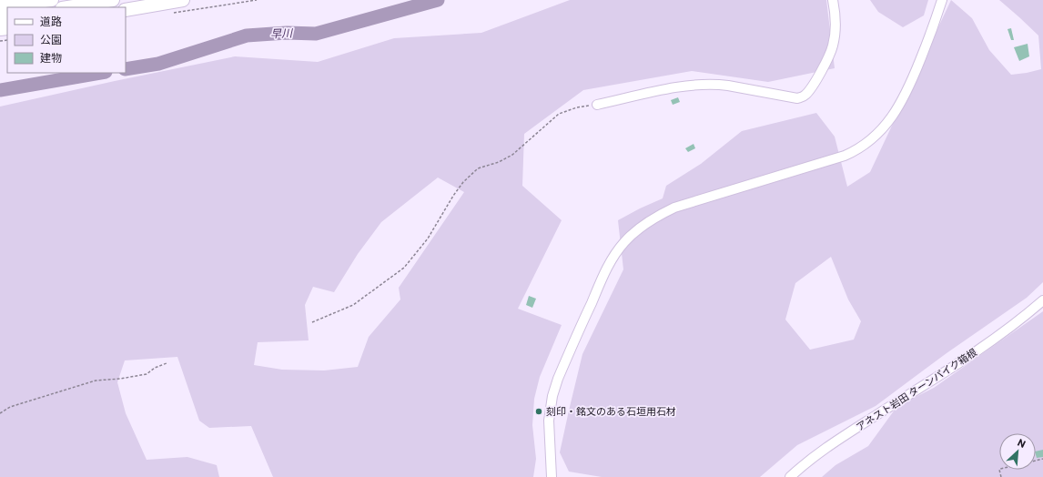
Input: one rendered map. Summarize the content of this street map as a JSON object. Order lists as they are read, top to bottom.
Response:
{
  "streets": {
    "street": ["アネスト岩田 ターンパイク箱根"]
  },
  "water": ["早川"],
  "places": ["刻印・銘文のある石垣用石材"],
  "legend": ["道路", "公園", "建物"],
  "north": "top right"
}
